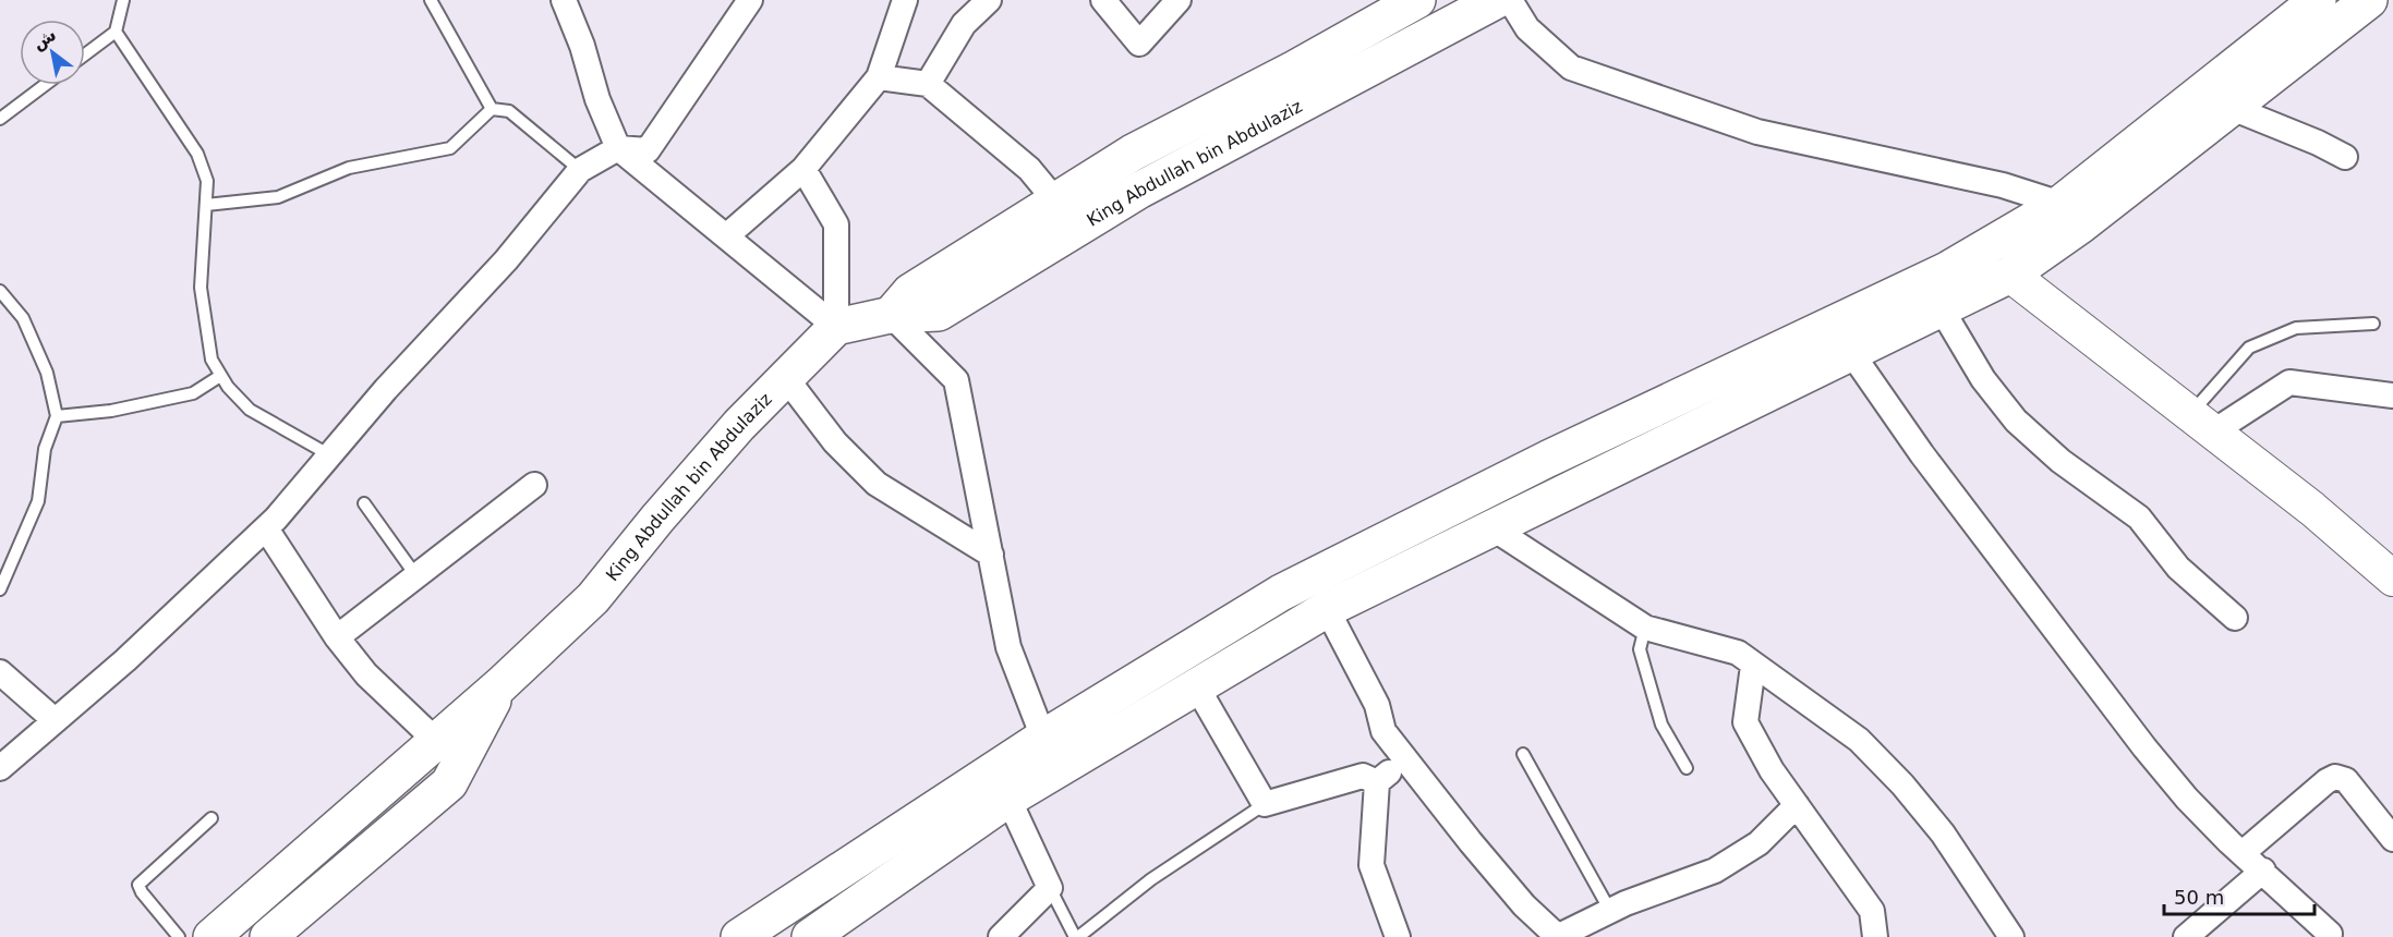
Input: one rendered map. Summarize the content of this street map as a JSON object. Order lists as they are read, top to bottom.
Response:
{
  "streets": {
    "main road": ["King Abdullah bin Abdulaziz"]
  },
  "scale_bar": "50 m",
  "north": "top left"
}
